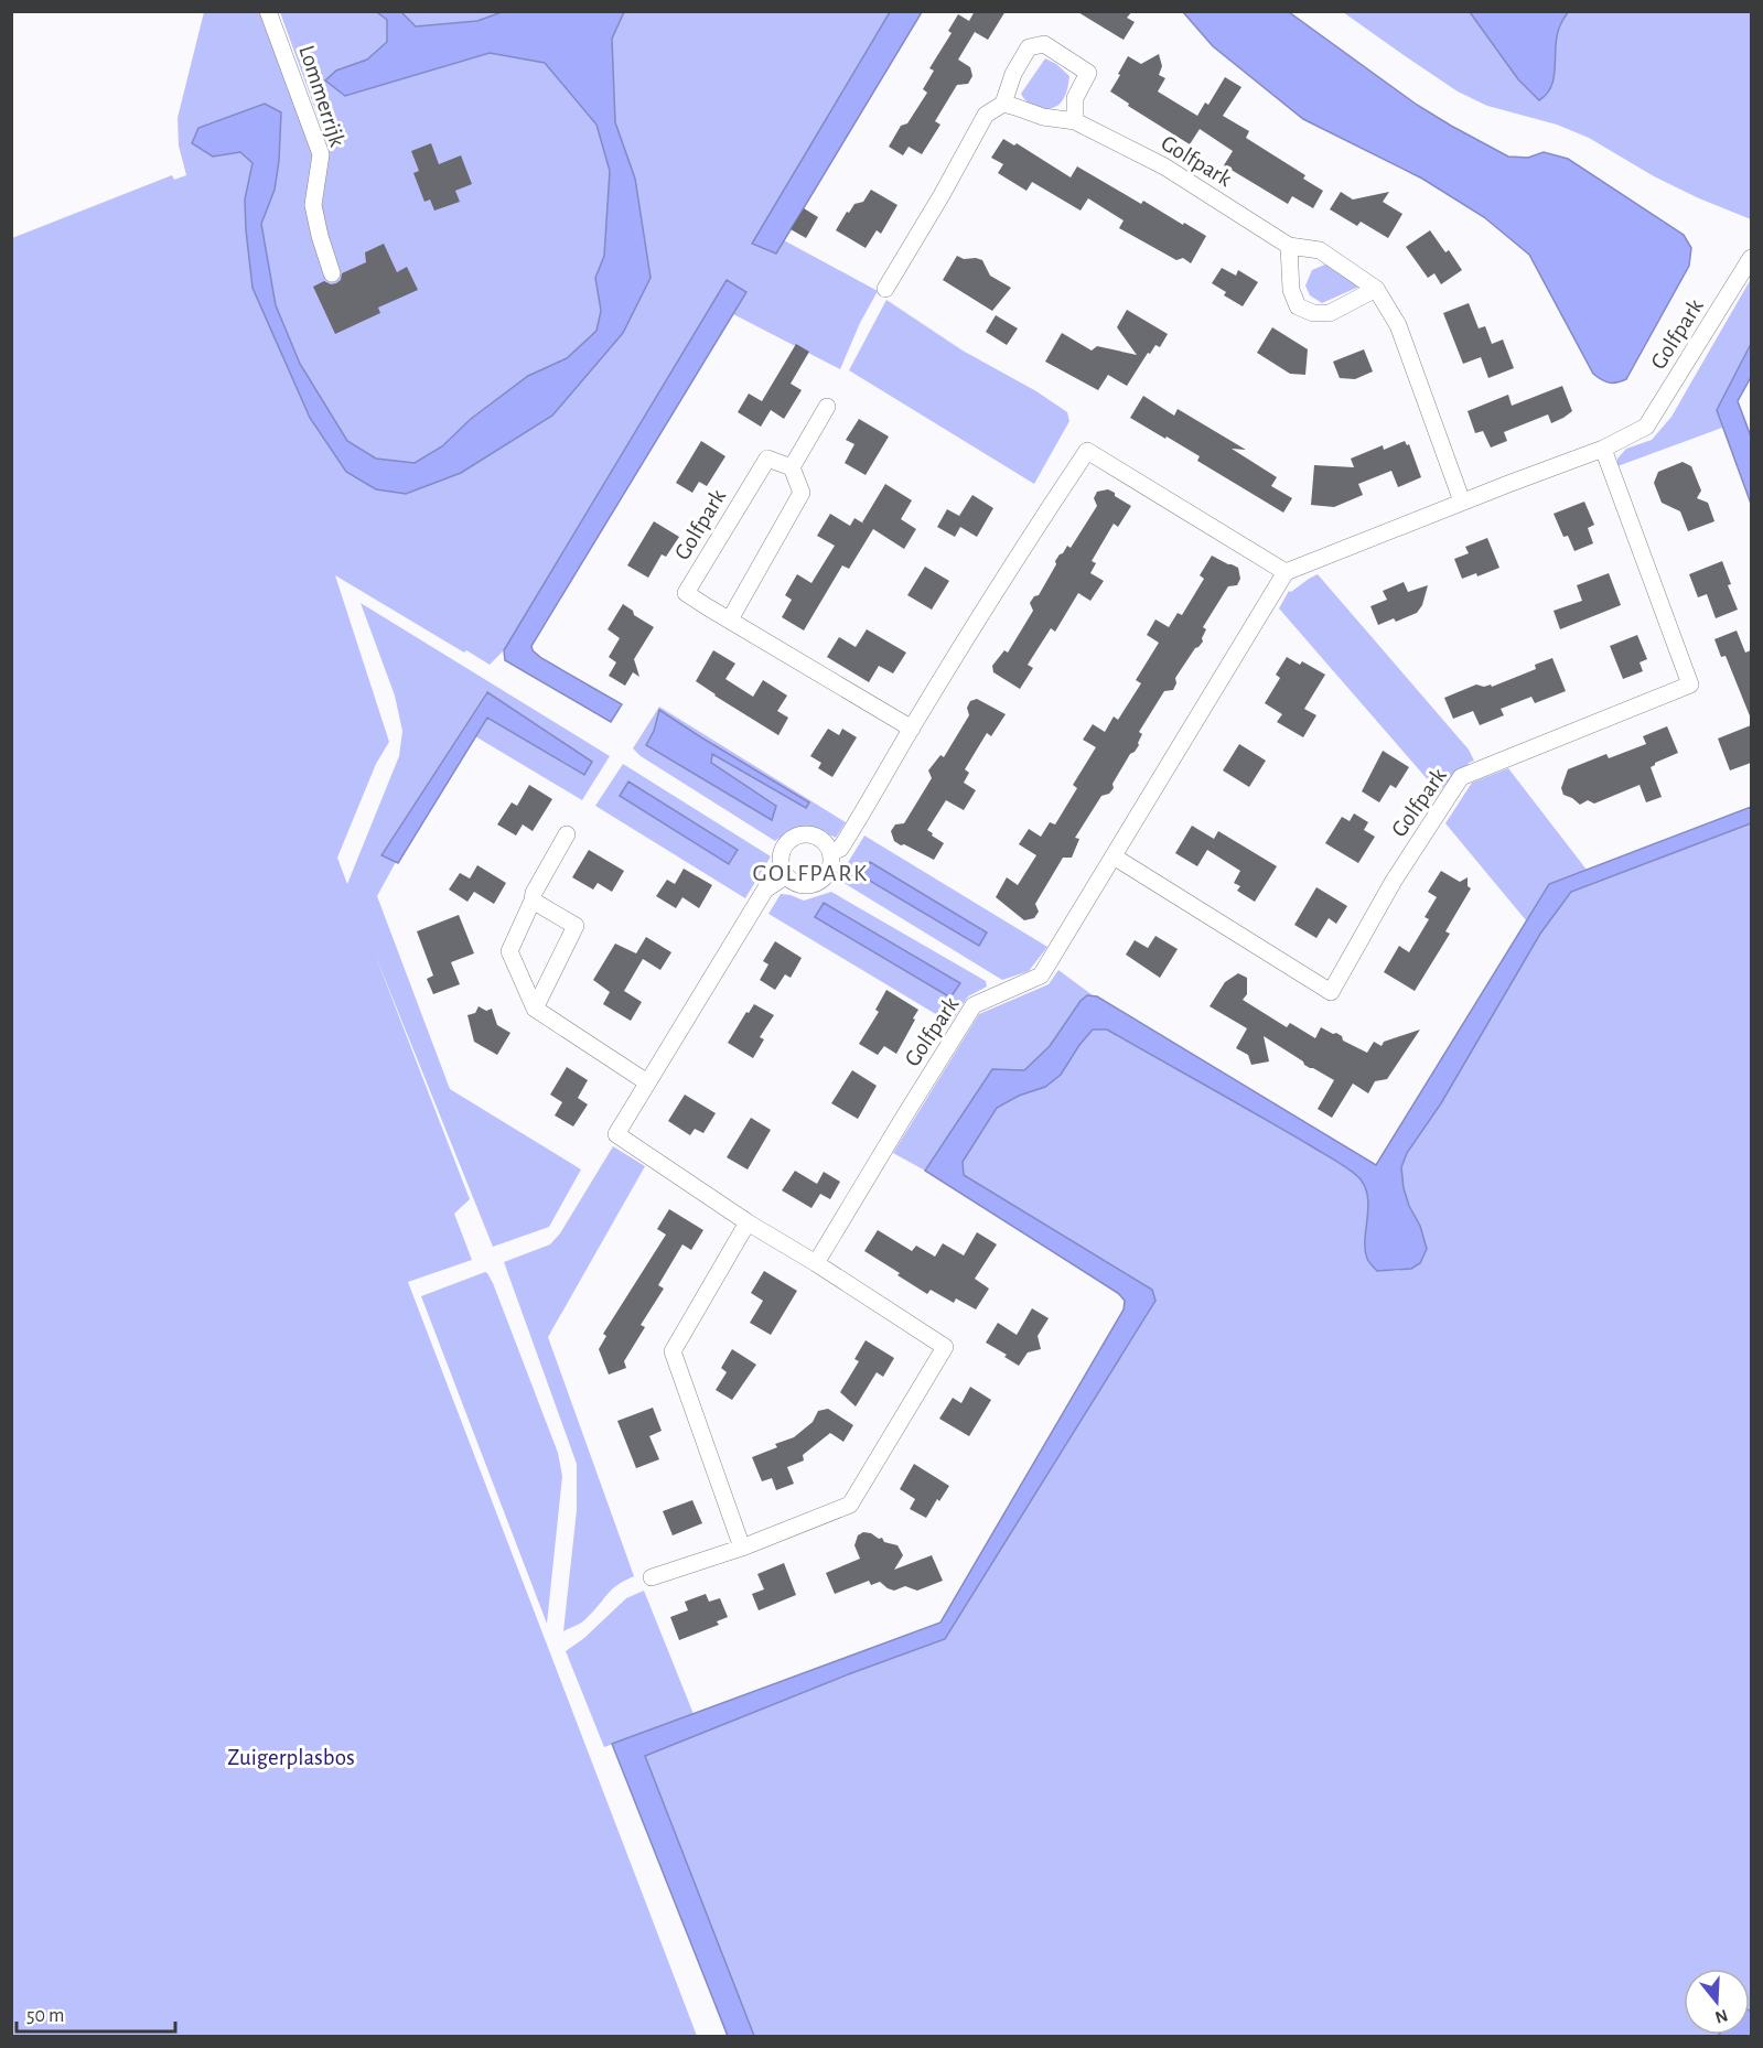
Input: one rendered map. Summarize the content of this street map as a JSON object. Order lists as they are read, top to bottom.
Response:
{
  "streets": {
    "street": ["Lommerrijk", "Golfpark"]
  },
  "districts": ["GOLFPARK"],
  "parks": ["Zuigerplasbos"],
  "scale_bar": "50 m",
  "north": "bottom"
}
